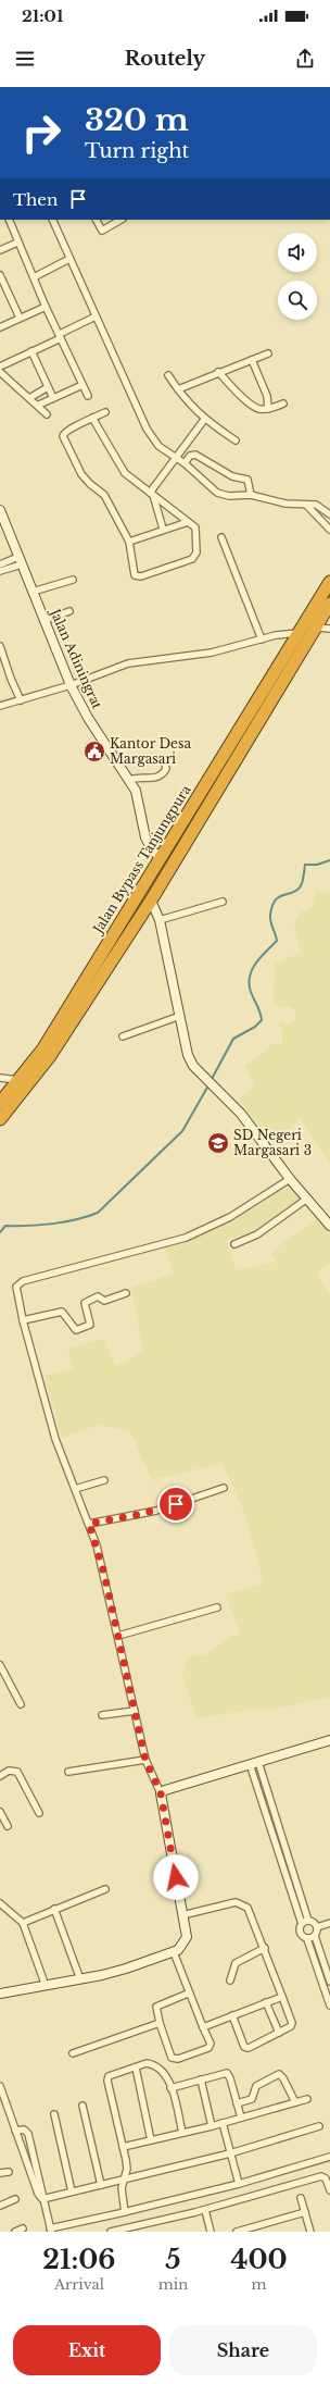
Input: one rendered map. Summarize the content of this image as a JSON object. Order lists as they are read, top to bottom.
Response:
{
  "streets": {
    "highway": ["Jalan Bypass Tanjungpura"],
    "street": ["Jalan Adiningrat"]
  },
  "crossings": [
    ["Jalan Adiningrat", "Jalan Bypass Tanjungpura"]
  ],
  "places": {
    "public building": ["Kantor Desa Margasari"],
    "school or university": ["SD Negeri Margasari 3"]
  },
  "page": {
    "status": "21:01",
    "header": "Routely",
    "turn": ["320 m", "Turn right"],
    "then": "Then",
    "eta": [
      "21:06",
      "Arrival",
      "5",
      "min",
      "400",
      "m"
    ],
    "buttons": ["Exit", "Share"]
  }
}
